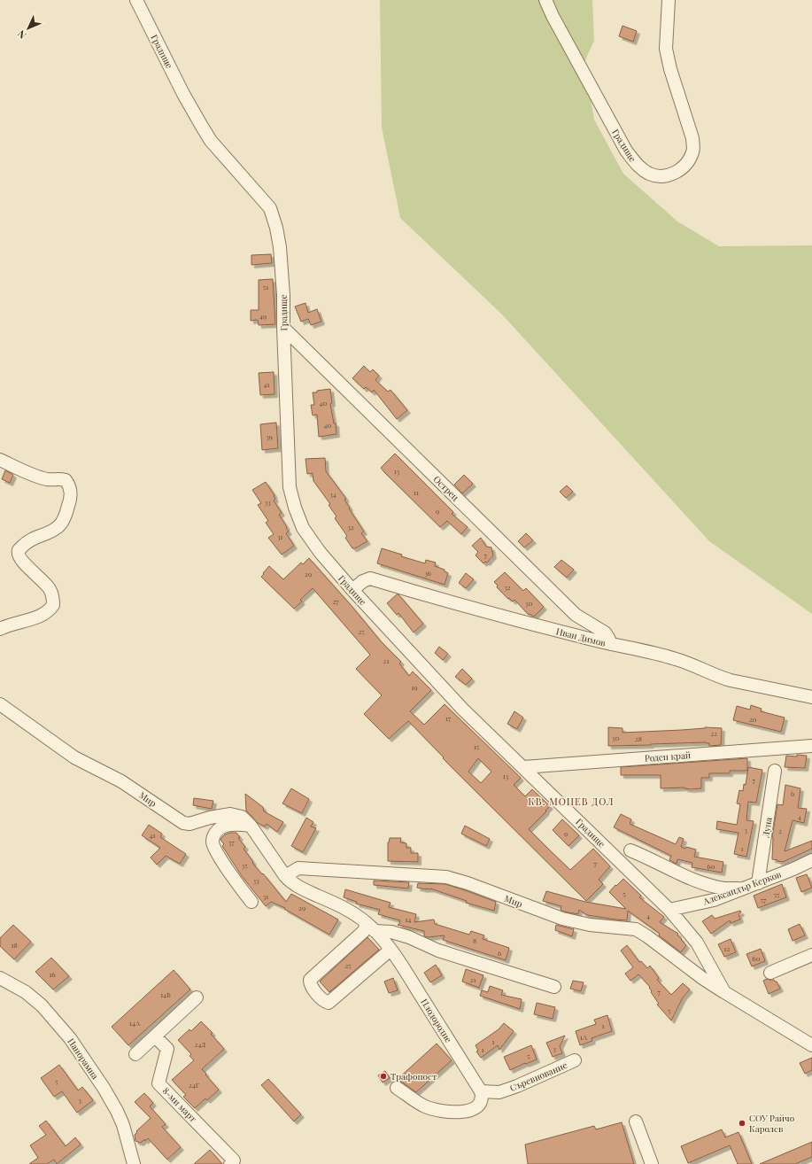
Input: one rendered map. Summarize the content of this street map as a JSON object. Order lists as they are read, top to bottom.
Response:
{
  "streets": {
    "street": [
      "Градище",
      "Острец",
      "Иван Димов",
      "Роден край",
      "Мир",
      "Луна",
      "Александър Керков",
      "Плодородие",
      "Панорамна",
      "Съревнование",
      "8-ми март"
    ]
  },
  "crossings": [
    ["Градище", "Острец"],
    ["Градище", "Иван Димов"],
    ["Градище", "Роден край"],
    ["Градище", "Мир"],
    ["Градище", "Александър Керков"],
    ["Острец", "Иван Димов"],
    ["Мир", "Плодородие"],
    ["Луна", "Александър Керков"],
    ["Плодородие", "Съревнование"]
  ],
  "districts": ["КВ. МОНЕВ ДОЛ"],
  "places": ["Трафопост", "СОУ Райчо Каролев"],
  "house_numbers": [
    "51",
    "49",
    "41",
    "40",
    "40",
    "39",
    "13",
    "11",
    "34",
    "33",
    "9",
    "32",
    "31",
    "7",
    "36",
    "29",
    "32",
    "27",
    "30",
    "25",
    "21",
    "19",
    "17",
    "20",
    "22",
    "30",
    "28",
    "15",
    "13",
    "7",
    "6",
    "4",
    "3",
    "2",
    "9",
    "41",
    "37",
    "1",
    "7",
    "35",
    "60",
    "33",
    "5",
    "55",
    "31",
    "57",
    "29",
    "4",
    "14",
    "8",
    "18",
    "12",
    "6",
    "60",
    "25",
    "16",
    "21",
    "7",
    "14Б",
    "5",
    "14A",
    "1",
    "1А",
    "1",
    "24Д",
    "3",
    "1",
    "5",
    "5",
    "24Г",
    "3"
  ],
  "north": "bottom left"
}
